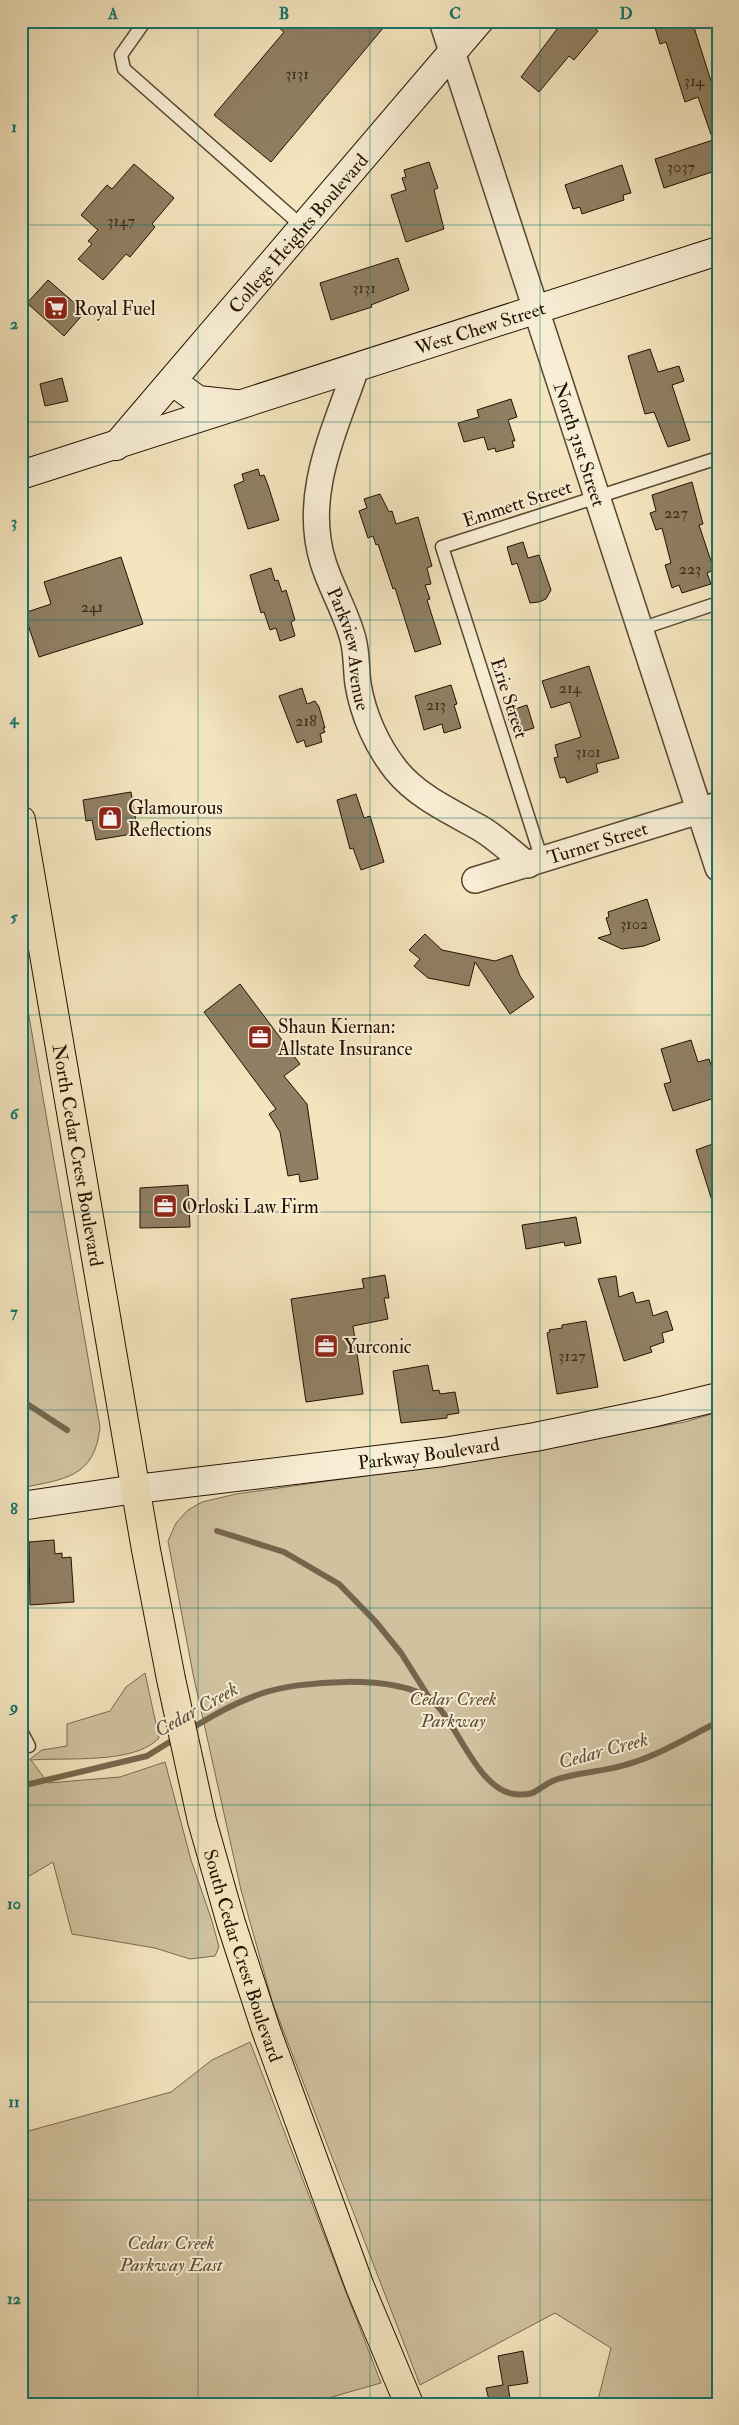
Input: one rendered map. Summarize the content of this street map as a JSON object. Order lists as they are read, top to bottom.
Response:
{
  "streets": {
    "main road": ["North Cedar Crest Boulevard", "South Cedar Crest Boulevard"],
    "street": [
      "College Heights Boulevard",
      "West Chew Street",
      "North 31st Street",
      "Parkview Avenue",
      "Turner Street",
      "Parkway Boulevard"
    ],
    "lane": ["Emmett Street", "Erie Street"]
  },
  "crossings": [
    ["College Heights Boulevard", "West Chew Street"],
    ["College Heights Boulevard", "North 31st Street"],
    ["West Chew Street", "North 31st Street"],
    ["West Chew Street", "Parkview Avenue"],
    ["North 31st Street", "Emmett Street"],
    ["North 31st Street", "Turner Street"],
    ["Emmett Street", "Erie Street"],
    ["Parkview Avenue", "Erie Street"],
    ["Parkview Avenue", "Turner Street"],
    ["Erie Street", "Turner Street"],
    ["North Cedar Crest Boulevard", "Parkway Boulevard"],
    ["North Cedar Crest Boulevard", "South Cedar Crest Boulevard"],
    ["Parkway Boulevard", "South Cedar Crest Boulevard"]
  ],
  "water": ["Cedar Creek"],
  "parks": ["Cedar Creek Parkway", "Cedar Creek Parkway East"],
  "places": {
    "supermarket": ["Royal Fuel"],
    "shop": ["Glamourous Reflections"],
    "office": ["Shaun Kiernan: Allstate Insurance", "Orloski Law Firm", "Yurconic"]
  },
  "house_numbers": [
    "3131",
    "314",
    "3037",
    "3147",
    "3131",
    "227",
    "223",
    "241",
    "214",
    "213",
    "218",
    "3101",
    "3102",
    "3127"
  ],
  "grid": {
    "columns": [
      "A",
      "B",
      "C",
      "D"
    ],
    "rows": [
      "1",
      "2",
      "3",
      "4",
      "5",
      "6",
      "7",
      "8",
      "9",
      "10",
      "11",
      "12"
    ]
  }
}
